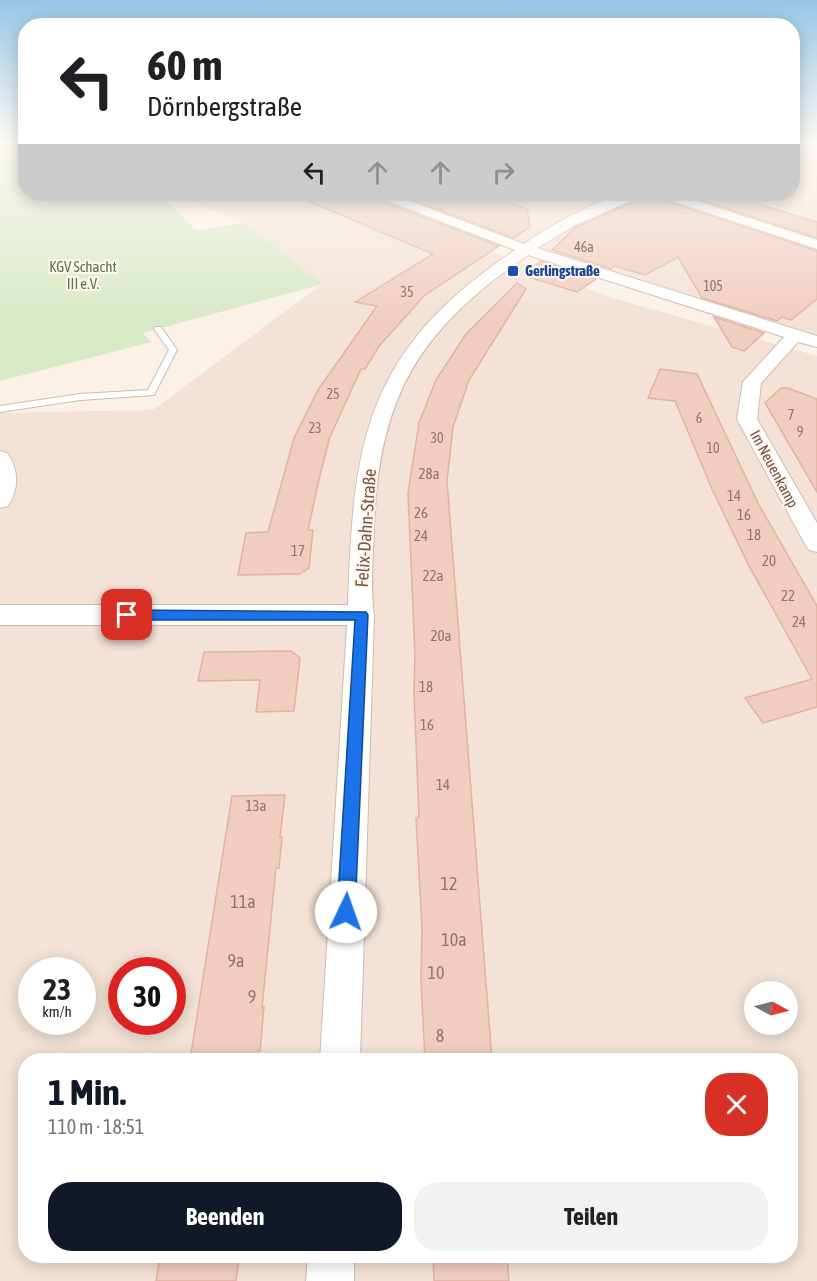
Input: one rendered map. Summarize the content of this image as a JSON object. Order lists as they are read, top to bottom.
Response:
{
  "streets": {
    "street": ["Im Neuenkamp", "Felix-Dahn-Straße"]
  },
  "parks": ["KGV Schacht III e.V."],
  "places": {
    "transit": ["Gerlingstraße"]
  },
  "house_numbers": [
    "46a",
    "105",
    "35",
    "25",
    "7",
    "6",
    "23",
    "9",
    "30",
    "10",
    "28a",
    "14",
    "26",
    "16",
    "18",
    "24",
    "17",
    "20",
    "22a",
    "22",
    "24",
    "20a",
    "18",
    "16",
    "14",
    "13a",
    "12",
    "11a",
    "10a",
    "9a",
    "10",
    "9",
    "8"
  ],
  "north": "right",
  "page": {
    "turn": ["60 m", "Dörnbergstraße"],
    "speed": "23 km/h",
    "limit": "30",
    "heading": ["1 Min.", "110 m · 18:51"],
    "buttons": ["Beenden", "Teilen"]
  }
}
